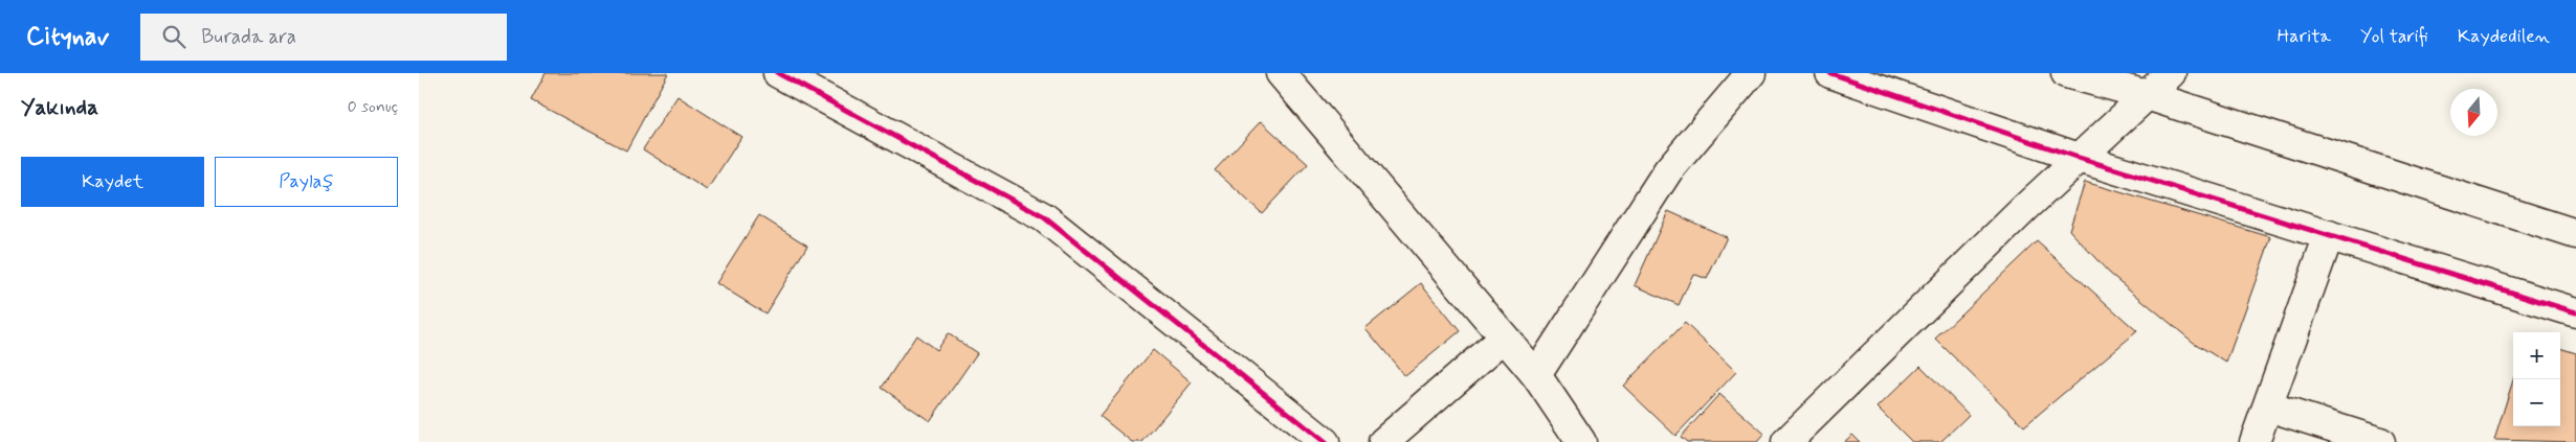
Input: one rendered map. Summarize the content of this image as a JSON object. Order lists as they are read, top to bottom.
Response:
{
  "north": "bottom",
  "page": {
    "header": "Citynav",
    "search": "Burada ara",
    "nav": ["Harita", "Yol tarifi", "Kaydedilen"],
    "heading": ["Yakında", "0 sonuç"],
    "buttons": ["Kaydet", "Paylaş"],
    "map_buttons": ["+", "−"]
  }
}
